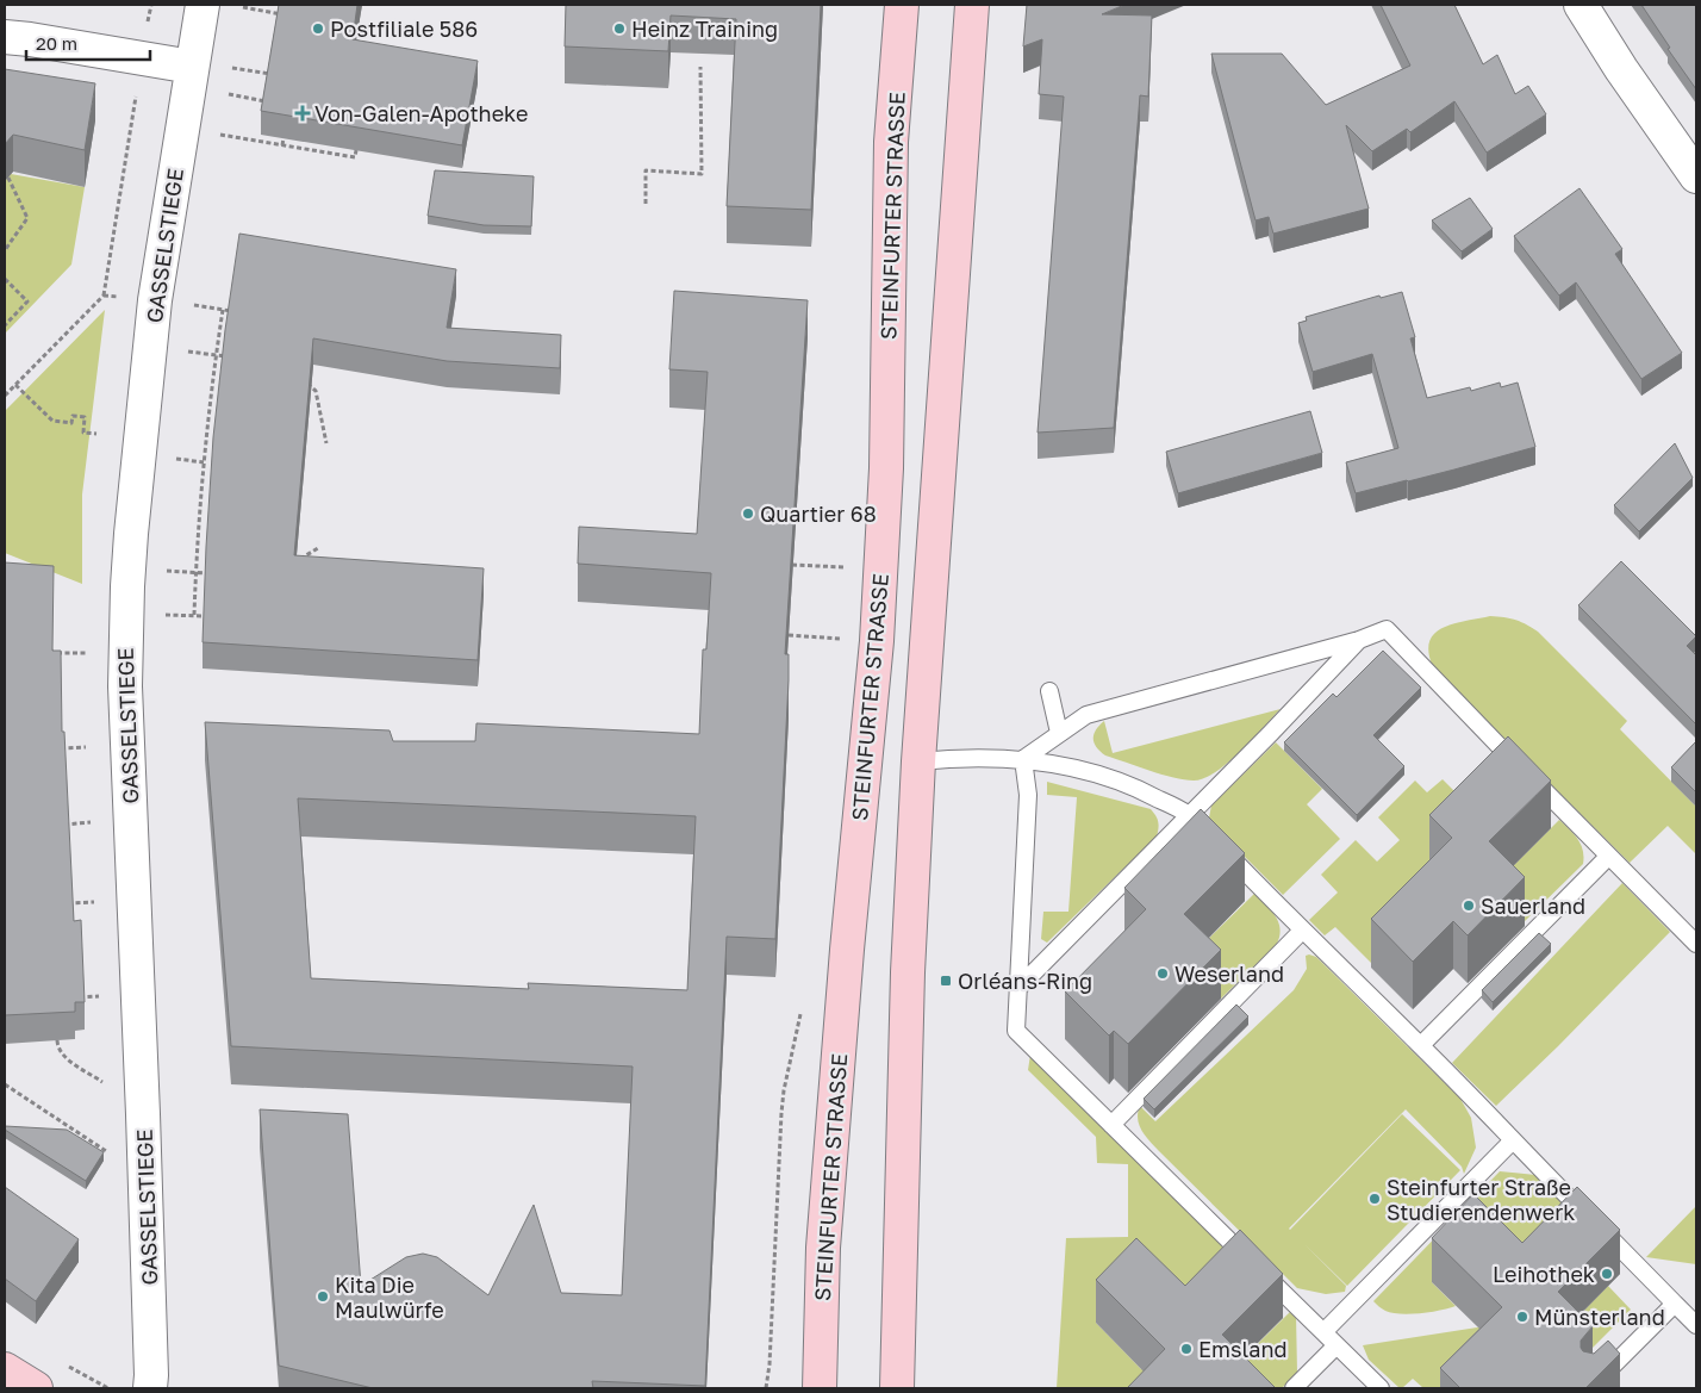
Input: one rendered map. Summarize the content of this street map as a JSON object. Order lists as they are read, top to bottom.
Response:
{
  "streets": {
    "main road": ["STEINFURTER STRASSE"],
    "street": ["GASSELSTIEGE"]
  },
  "places": {
    "other": [
      "Postfiliale 586",
      "Heinz Training",
      "Quartier 68",
      "Sauerland",
      "Weserland",
      "Steinfurter Straße Studierendenwerk",
      "Leihothek",
      "Kita Die Maulwürfe",
      "Münsterland",
      "Emsland"
    ],
    "health": ["Von-Galen-Apotheke"],
    "transit": ["Orléans-Ring"]
  },
  "scale_bar": "20 m"
}
